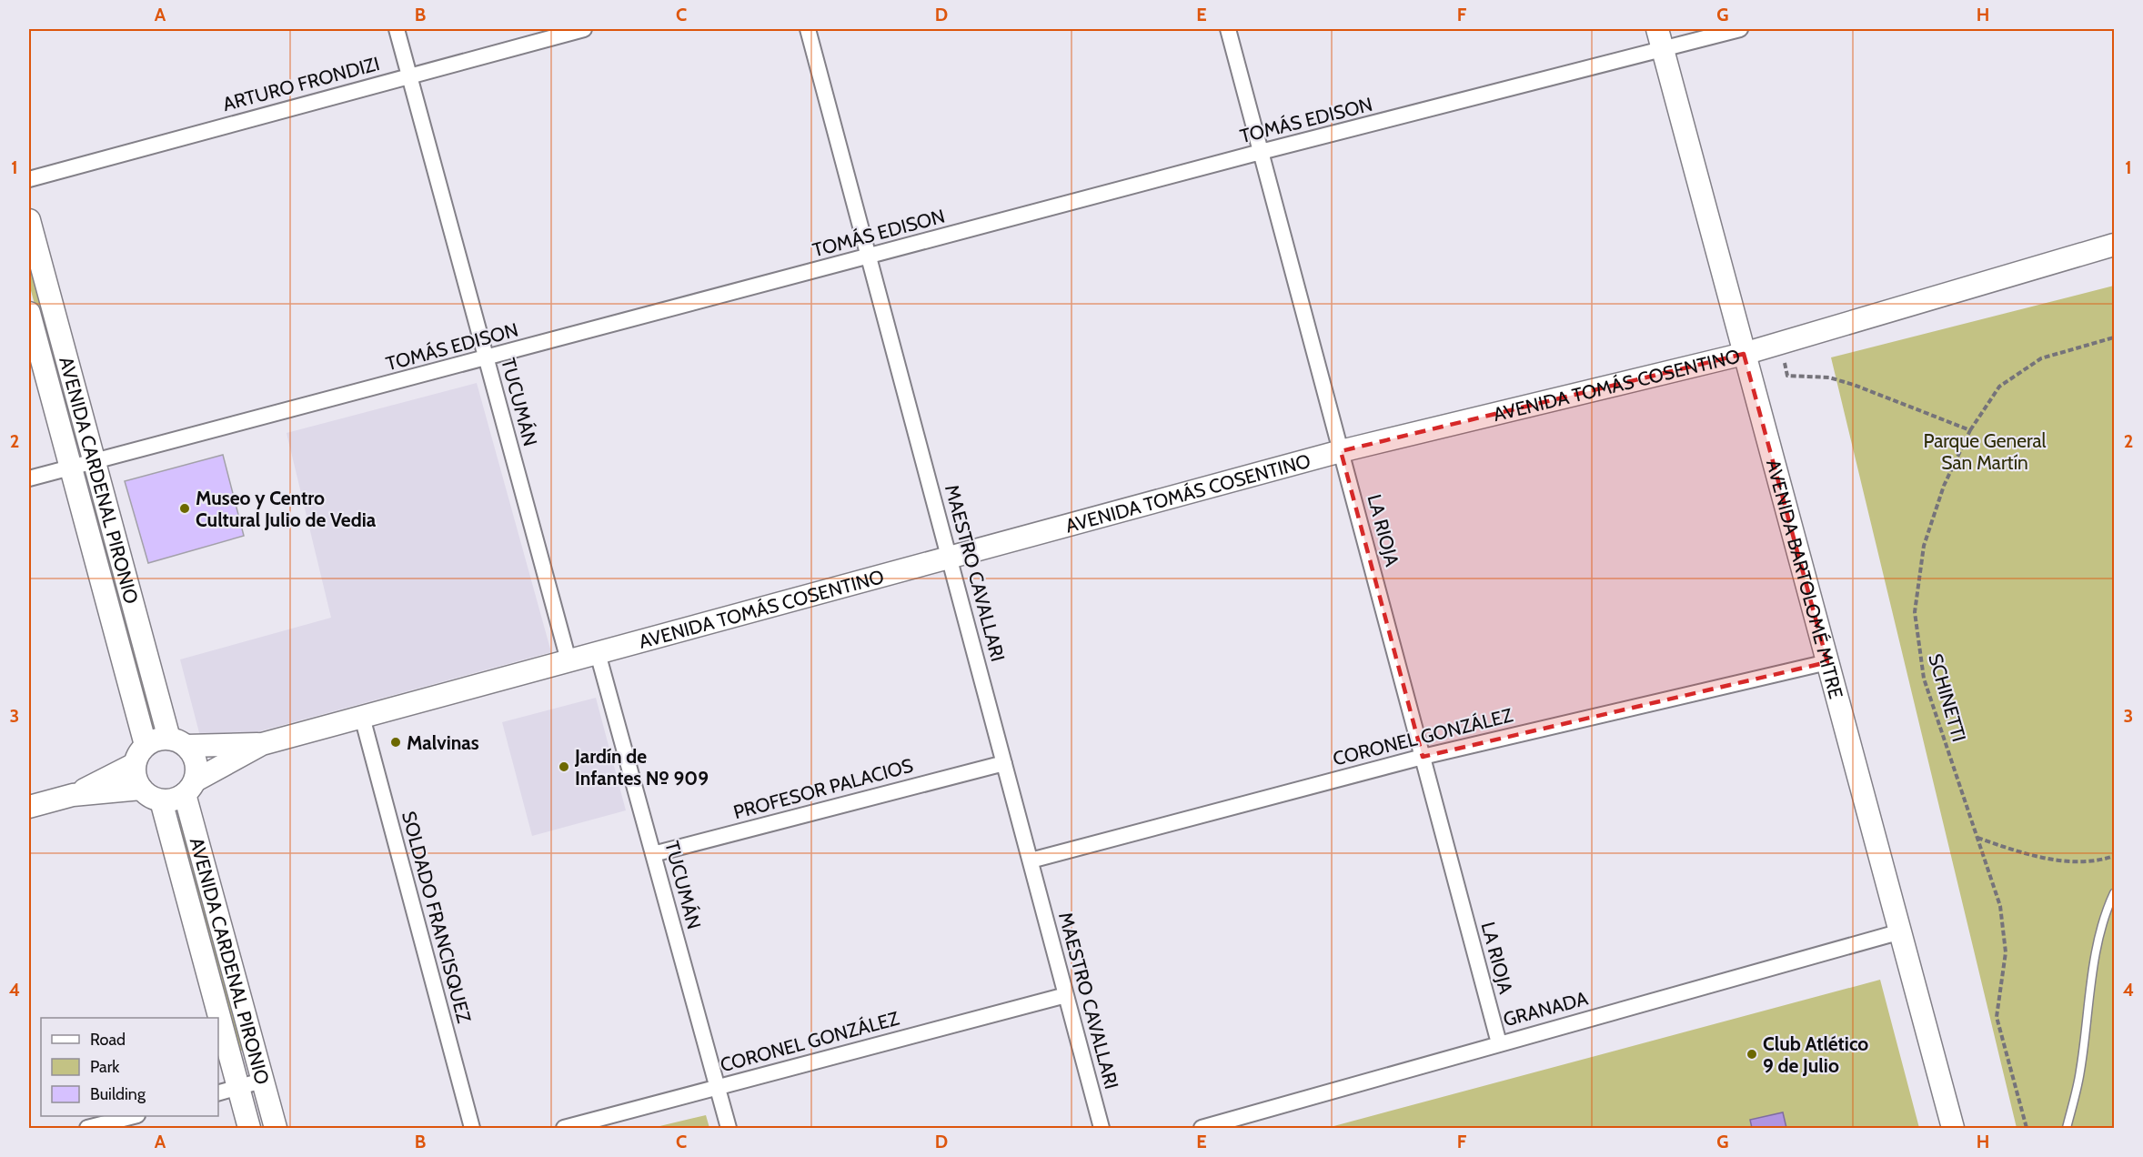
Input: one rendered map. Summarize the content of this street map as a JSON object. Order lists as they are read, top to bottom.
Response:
{
  "streets": {
    "main road": ["AVENIDA TOMÁS COSENTINO", "AVENIDA CARDENAL PIRONIO", "AVENIDA BARTOLOMÉ MITRE"],
    "street": [
      "ARTURO FRONDIZI",
      "TOMÁS EDISON",
      "TUCUMÁN",
      "LA RIOJA",
      "MAESTRO CAVALLARI",
      "CORONEL GONZÁLEZ",
      "PROFESOR PALACIOS",
      "SOLDADO FRANCISQUEZ",
      "GRANADA"
    ],
    "path": ["SCHINETTI"]
  },
  "crossings": [
    ["ARTURO FRONDIZI", "TUCUMÁN"],
    ["TOMÁS EDISON", "TUCUMÁN"],
    ["TOMÁS EDISON", "AVENIDA CARDENAL PIRONIO"],
    ["TOMÁS EDISON", "LA RIOJA"],
    ["TOMÁS EDISON", "MAESTRO CAVALLARI"],
    ["TOMÁS EDISON", "AVENIDA BARTOLOMÉ MITRE"],
    ["AVENIDA TOMÁS COSENTINO", "TUCUMÁN"],
    ["AVENIDA TOMÁS COSENTINO", "AVENIDA CARDENAL PIRONIO"],
    ["AVENIDA TOMÁS COSENTINO", "LA RIOJA"],
    ["AVENIDA TOMÁS COSENTINO", "MAESTRO CAVALLARI"],
    ["AVENIDA TOMÁS COSENTINO", "AVENIDA BARTOLOMÉ MITRE"],
    ["AVENIDA TOMÁS COSENTINO", "SOLDADO FRANCISQUEZ"],
    ["TUCUMÁN", "CORONEL GONZÁLEZ"],
    ["TUCUMÁN", "PROFESOR PALACIOS"],
    ["LA RIOJA", "CORONEL GONZÁLEZ"],
    ["LA RIOJA", "GRANADA"],
    ["MAESTRO CAVALLARI", "CORONEL GONZÁLEZ"],
    ["MAESTRO CAVALLARI", "PROFESOR PALACIOS"],
    ["AVENIDA BARTOLOMÉ MITRE", "CORONEL GONZÁLEZ"],
    ["AVENIDA BARTOLOMÉ MITRE", "GRANADA"]
  ],
  "parks": ["Parque General San Martín"],
  "places": [
    "Museo y Centro Cultural Julio de Vedia",
    "Malvinas",
    "Jardín de Infantes № 909",
    "Club Atlético 9 de Julio"
  ],
  "legend": ["Road", "Park", "Building"],
  "grid": {
    "columns": [
      "A",
      "B",
      "C",
      "D",
      "E",
      "F",
      "G",
      "H"
    ],
    "rows": [
      "1",
      "2",
      "3",
      "4"
    ]
  }
}
